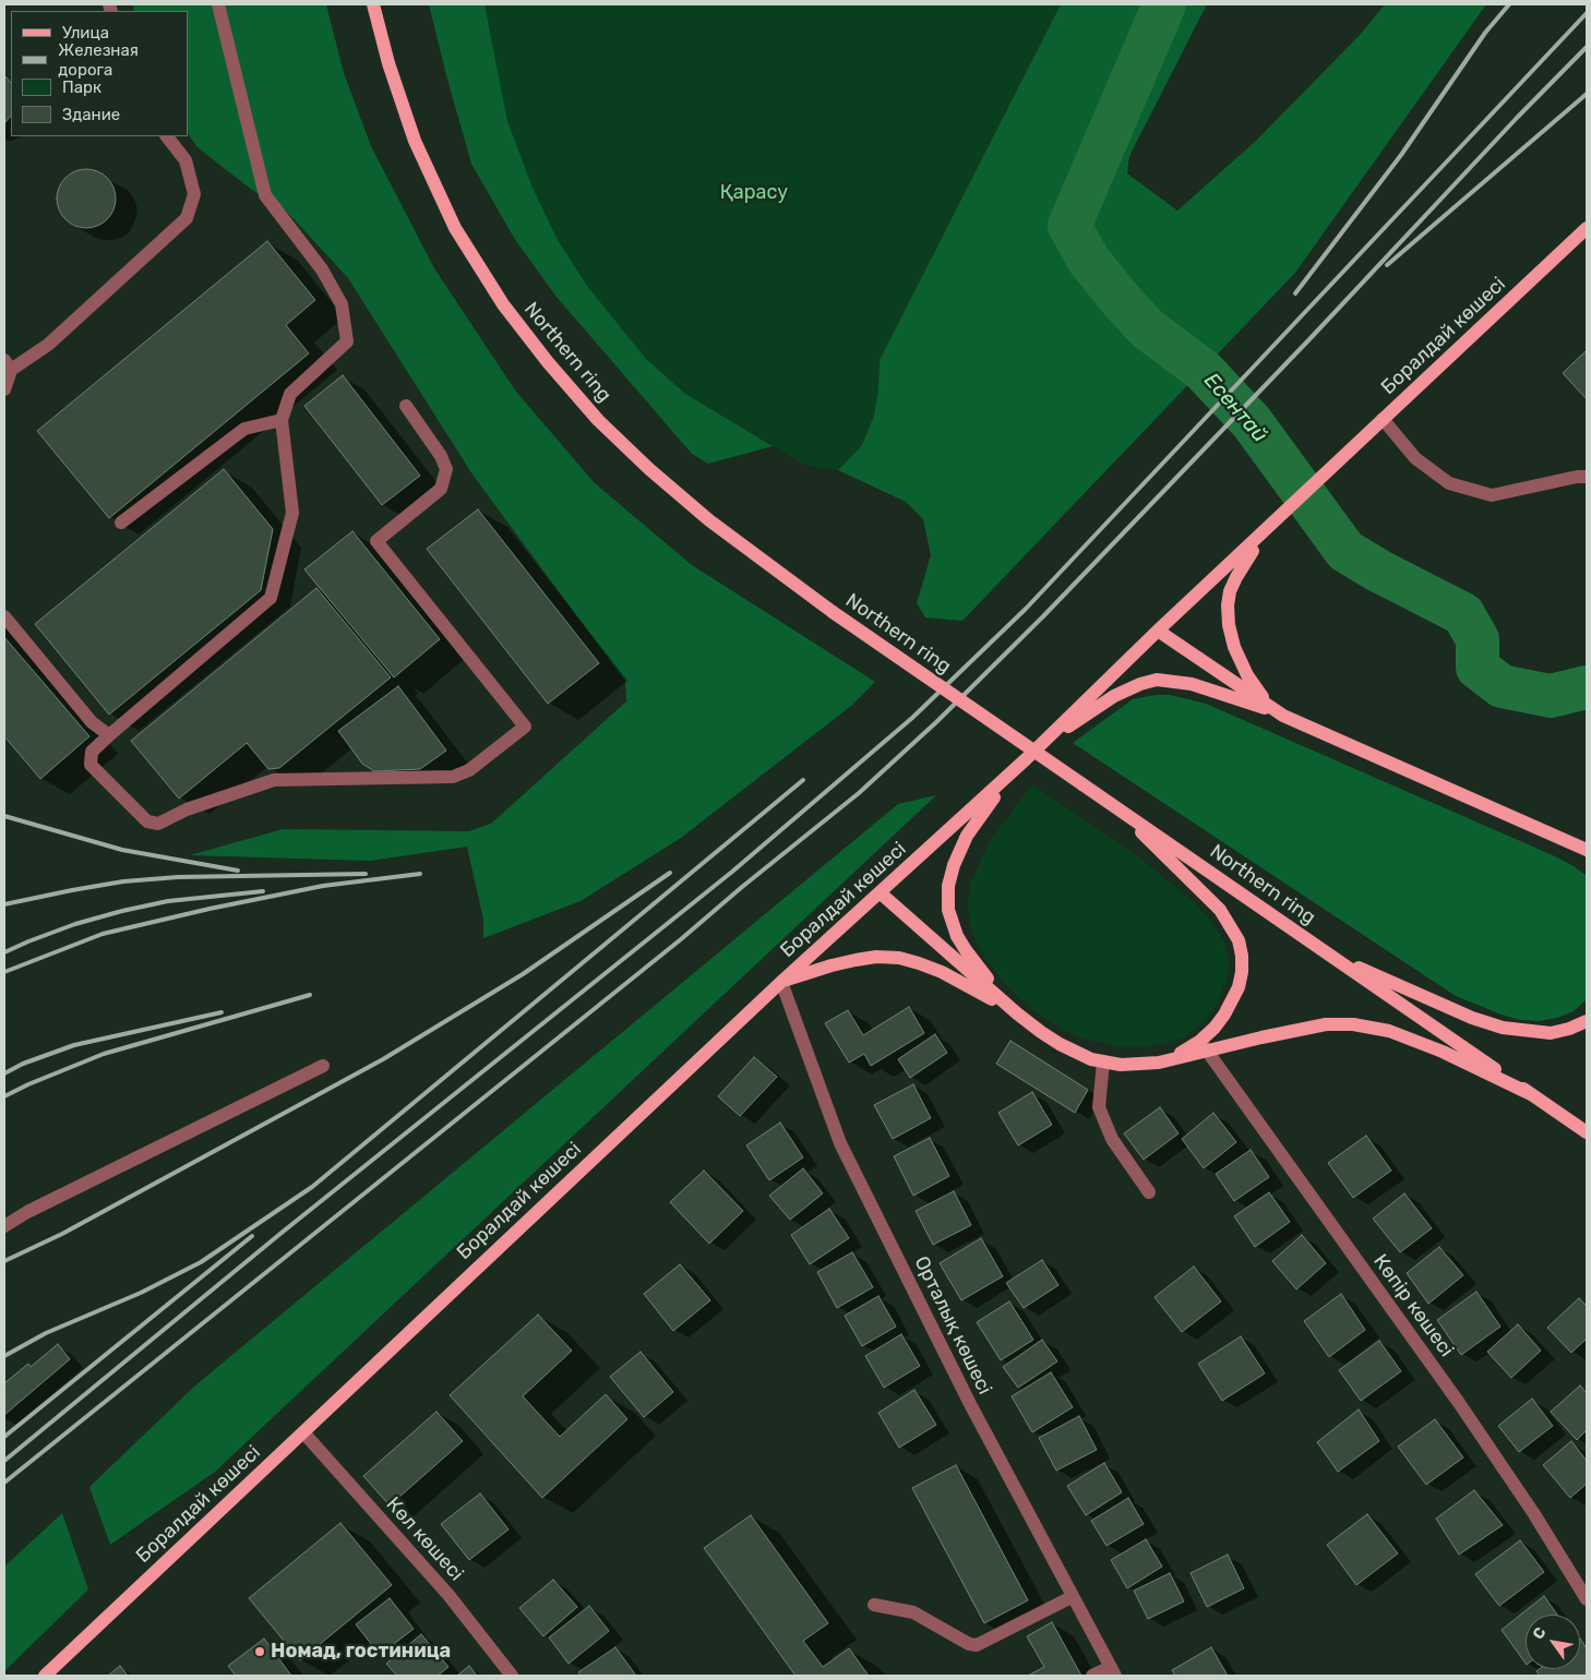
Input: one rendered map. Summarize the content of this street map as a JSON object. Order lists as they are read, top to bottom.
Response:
{
  "streets": {
    "main road": ["Боралдай көшесі", "Northern ring"],
    "street": ["Көпір көшесі", "Орталық көшесі", "Көл көшесі"]
  },
  "crossings": [
    ["Боралдай көшесі", "Орталық көшесі"],
    ["Боралдай көшесі", "Көл көшесі"]
  ],
  "water": ["Есентай"],
  "parks": ["Қарасу"],
  "places": ["Номад, гостиница"],
  "legend": [
    "Улица",
    "Железная дорога",
    "Парк",
    "Здание"
  ],
  "north": "top left"
}
